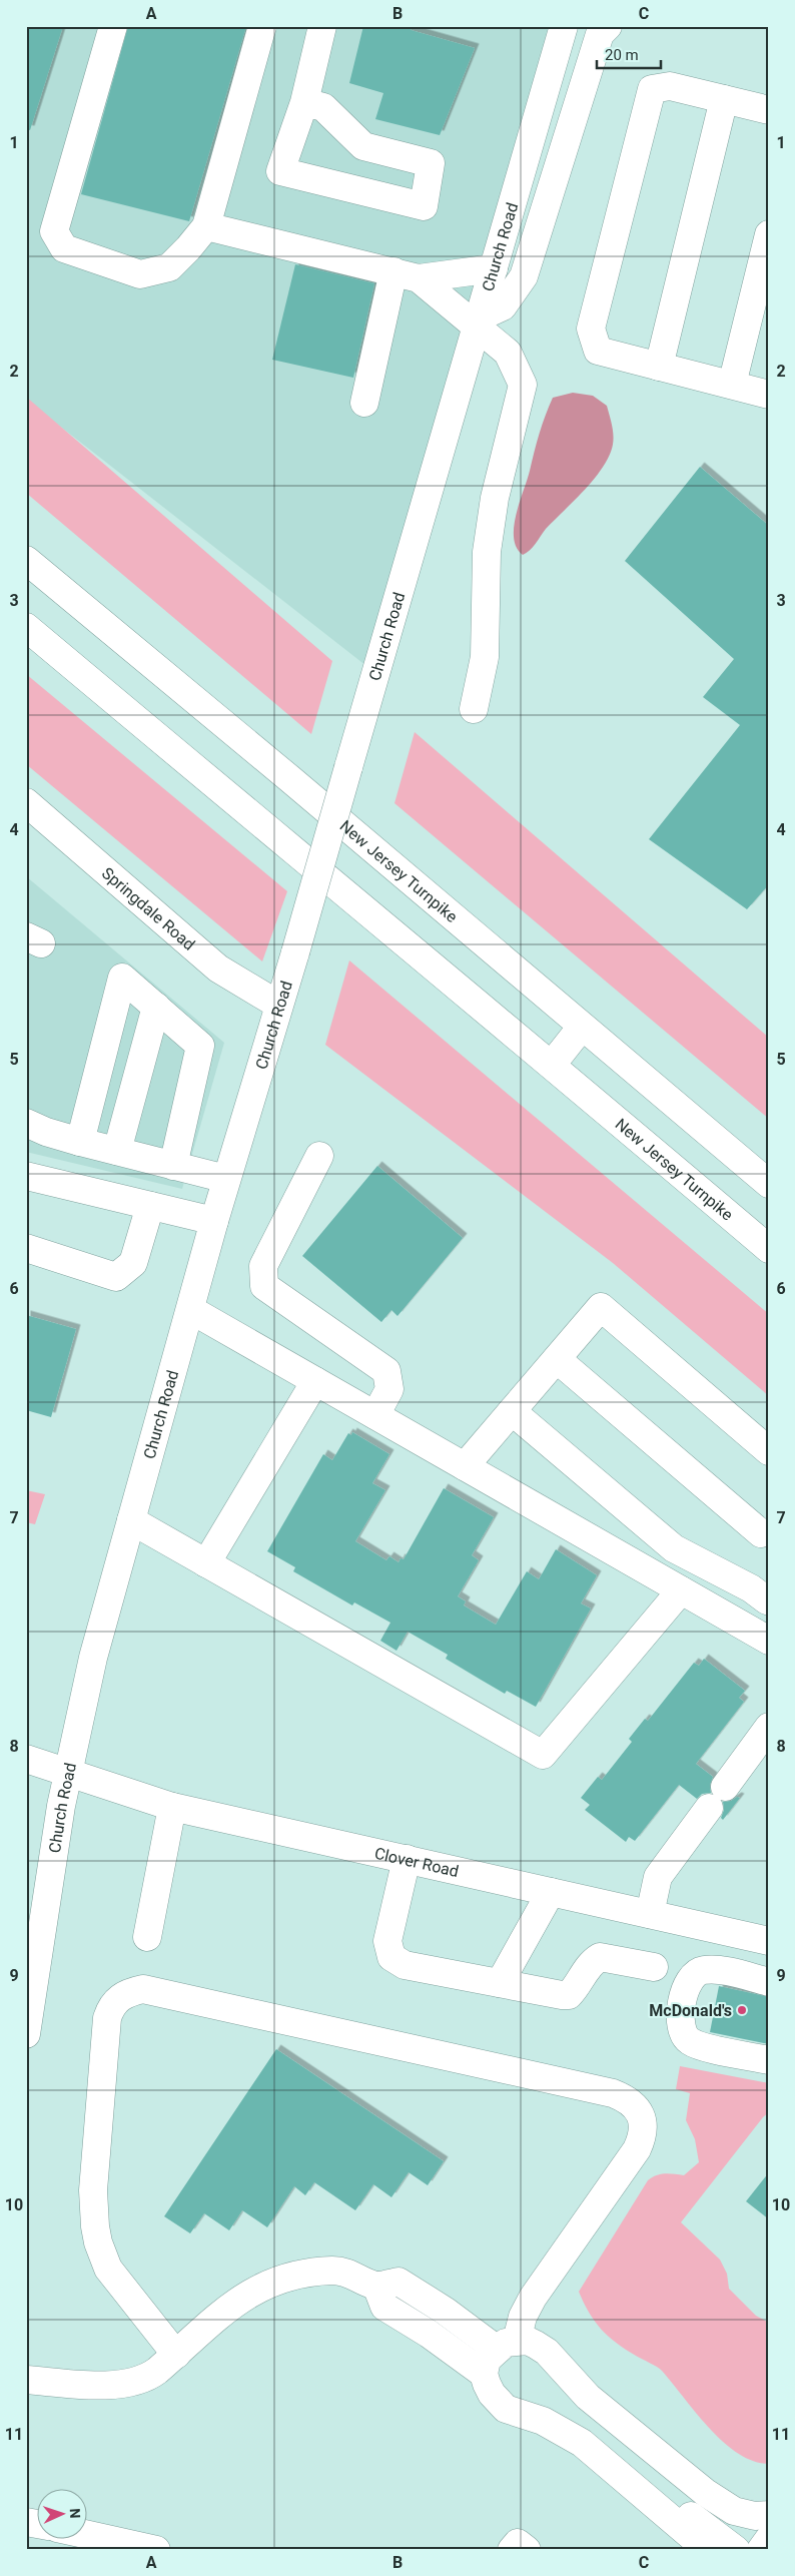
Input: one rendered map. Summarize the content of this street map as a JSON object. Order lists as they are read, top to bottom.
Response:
{
  "streets": {
    "main road": [
      "Church Road",
      "New Jersey Turnpike",
      "Springdale Road",
      "Clover Road"
    ]
  },
  "crossings": [
    ["Church Road", "Springdale Road"],
    ["Church Road", "Clover Road"]
  ],
  "places": ["McDonald's"],
  "scale_bar": "20 m",
  "north": "right",
  "grid": {
    "columns": ["A", "B", "C"],
    "rows": [
      "1",
      "2",
      "3",
      "4",
      "5",
      "6",
      "7",
      "8",
      "9",
      "10",
      "11"
    ]
  }
}
